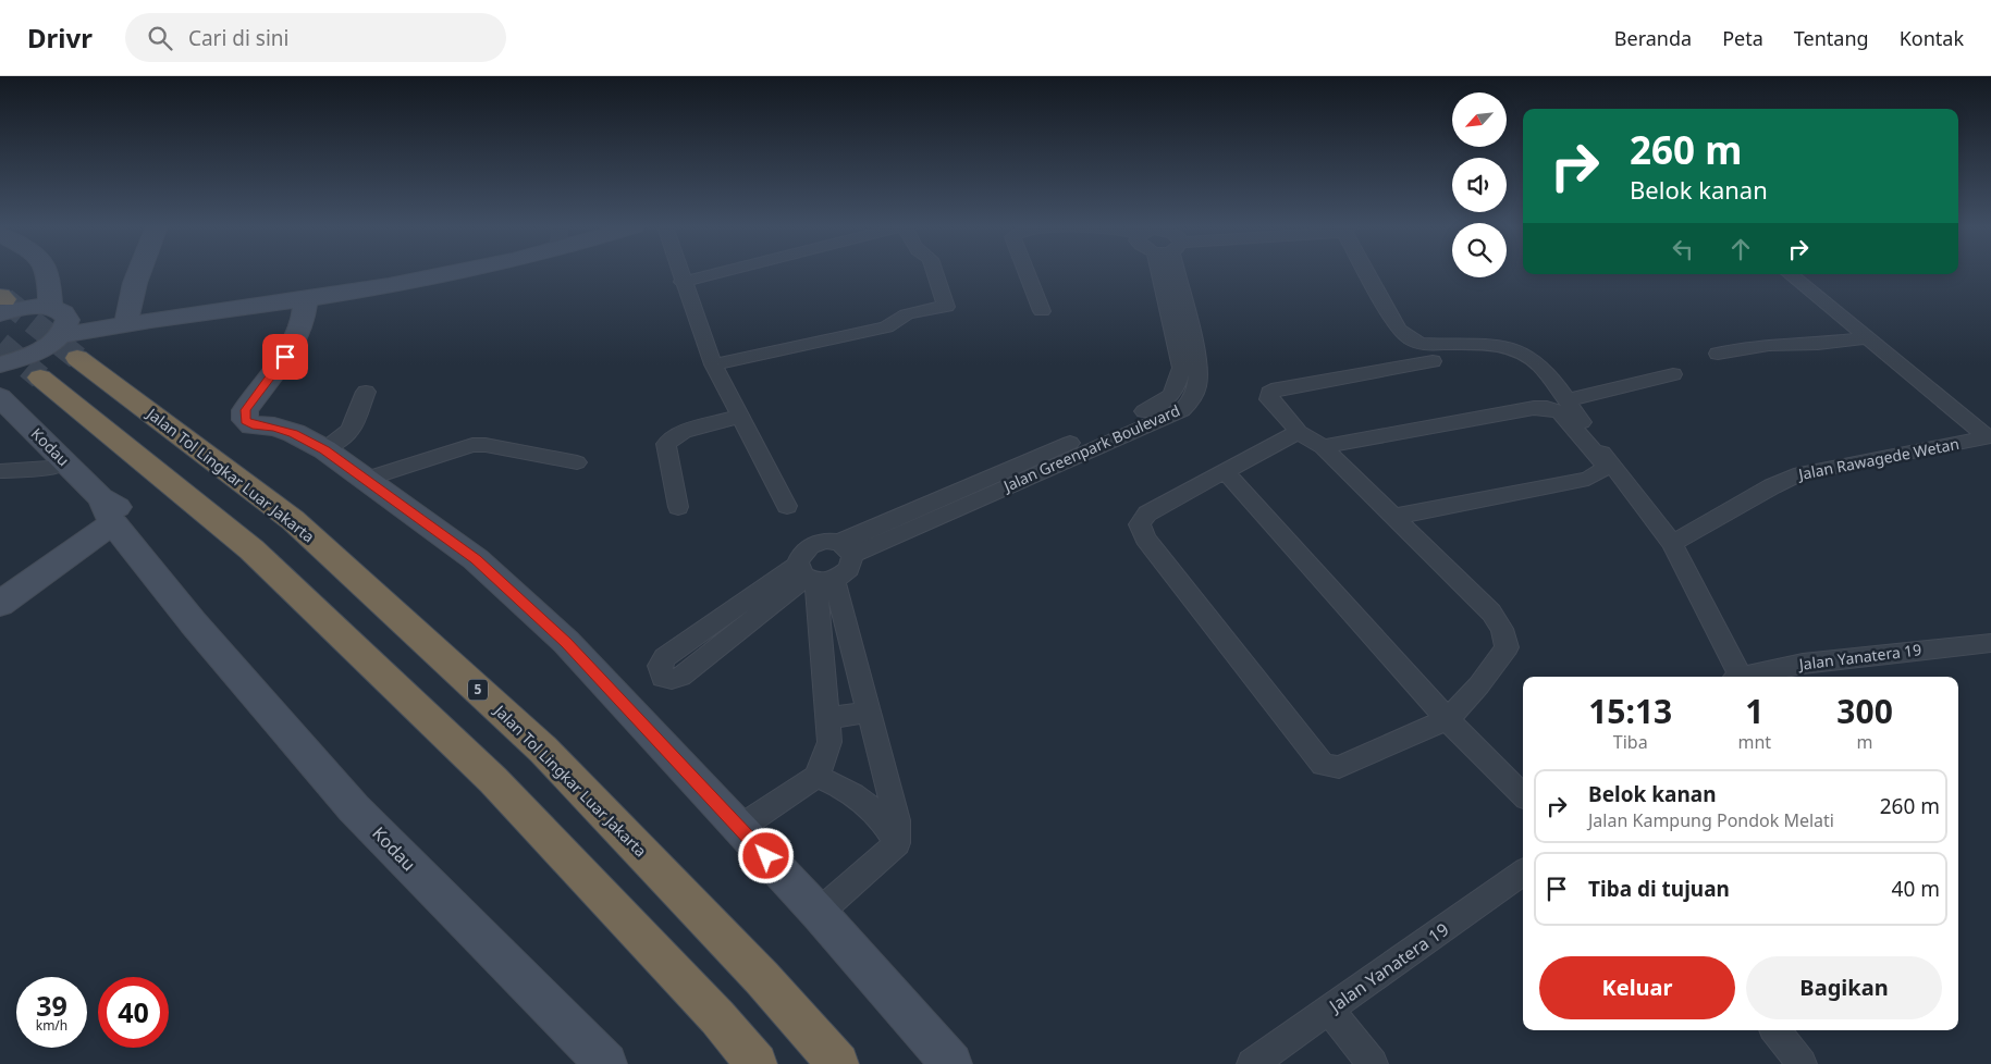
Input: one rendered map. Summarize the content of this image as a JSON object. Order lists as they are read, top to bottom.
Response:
{
  "streets": {
    "highway": ["Jalan Tol Lingkar Luar Jakarta", "5"],
    "street": [
      "Kodau",
      "Jalan Greenpark Boulevard",
      "Jalan Rawagede Wetan",
      "Jalan Yanatera 19"
    ]
  },
  "north": "bottom left",
  "page": {
    "header": "Drivr",
    "search": "Cari di sini",
    "nav": [
      "Beranda",
      "Peta",
      "Tentang",
      "Kontak"
    ],
    "turn": ["260 m", "Belok kanan"],
    "eta": [
      "15:13",
      "Tiba",
      "1",
      "mnt",
      "300",
      "m"
    ],
    "list": [
      {
        "name": "Belok kanan",
        "note": "Jalan Kampung Pondok Melati",
        "value": "260 m"
      },
      {
        "name": "Tiba di tujuan",
        "value": "40 m"
      }
    ],
    "buttons": ["Keluar", "Bagikan"],
    "speed": "39 km/h",
    "limit": "40"
  }
}
